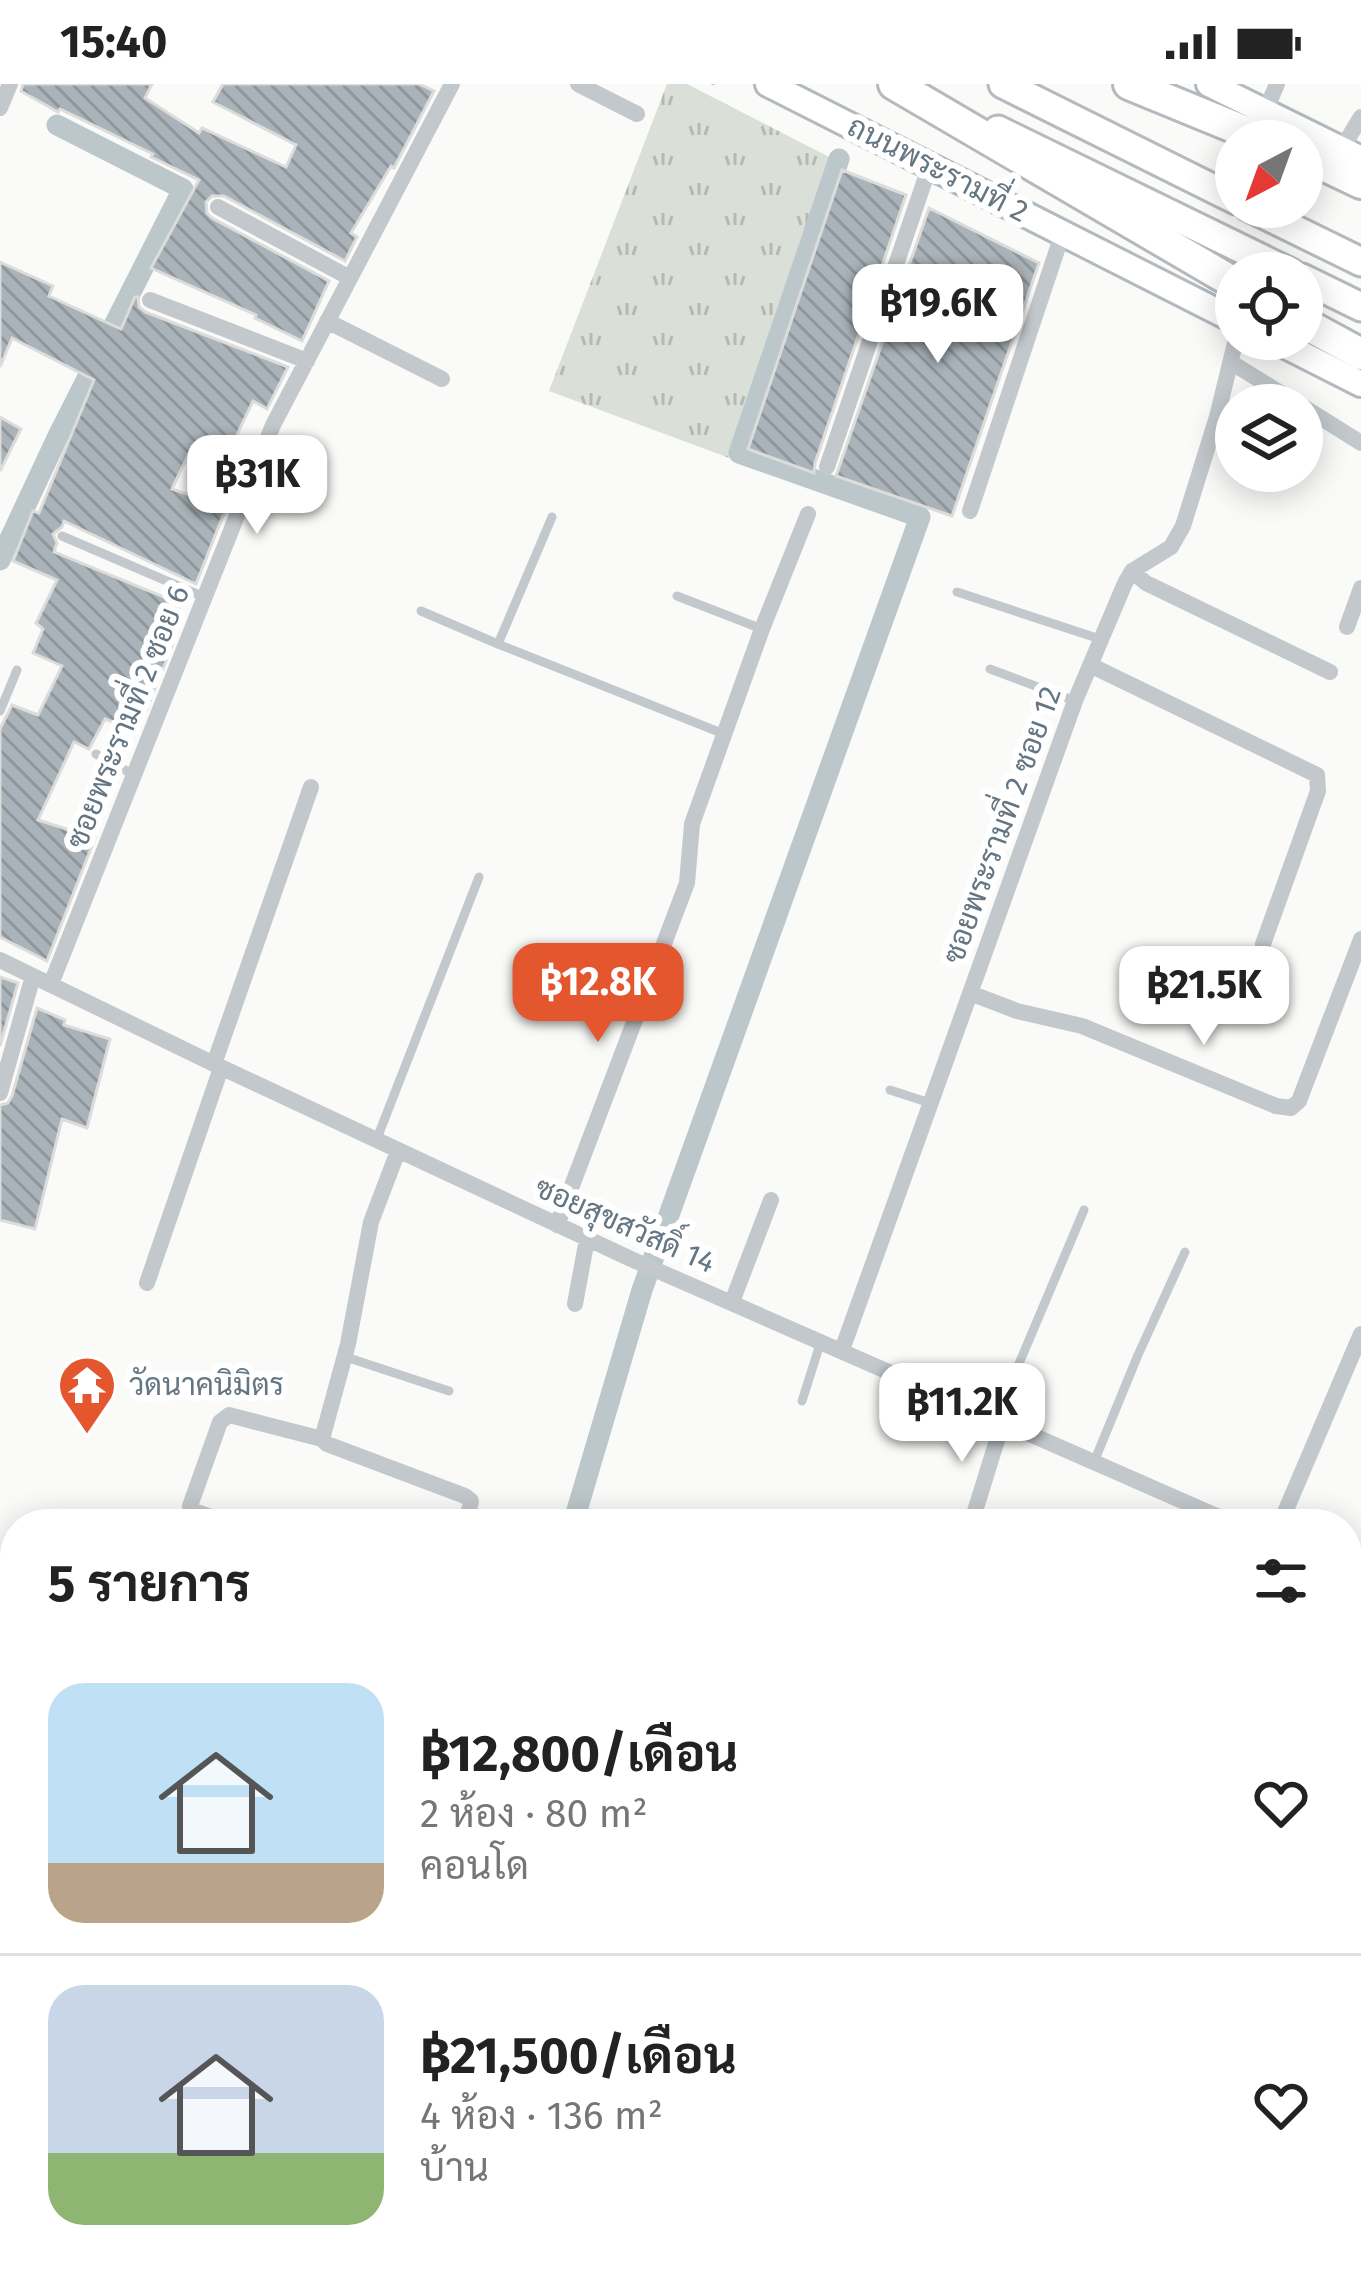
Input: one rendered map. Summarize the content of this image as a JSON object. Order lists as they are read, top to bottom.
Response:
{
  "streets": {
    "main road": ["ถนนพระรามที่ 2"],
    "street": ["ซอยพระรามที่ 2 ซอย 6", "ซอยพระรามที่ 2 ซอย 12", "ซอยสุขสวัสดิ์ 14"]
  },
  "crossings": [
    ["ซอยพระรามที่ 2 ซอย 6", "ซอยสุขสวัสดิ์ 14"],
    ["ซอยพระรามที่ 2 ซอย 12", "ซอยสุขสวัสดิ์ 14"]
  ],
  "places": {
    "temple": ["วัดนาคนิมิตร"]
  },
  "north": "bottom left",
  "page": {
    "status": "15:40",
    "price": [
      "฿19.6K",
      "฿31K",
      "฿12.8K",
      "฿21.5K",
      "฿11.2K"
    ],
    "heading": "5 รายการ",
    "list": [
      {
        "name": "฿12,800/เดือน",
        "note": "2 ห้อง · 80 m² · คอนโด"
      },
      {
        "name": "฿21,500/เดือน",
        "note": "4 ห้อง · 136 m² · บ้าน"
      }
    ]
  }
}
